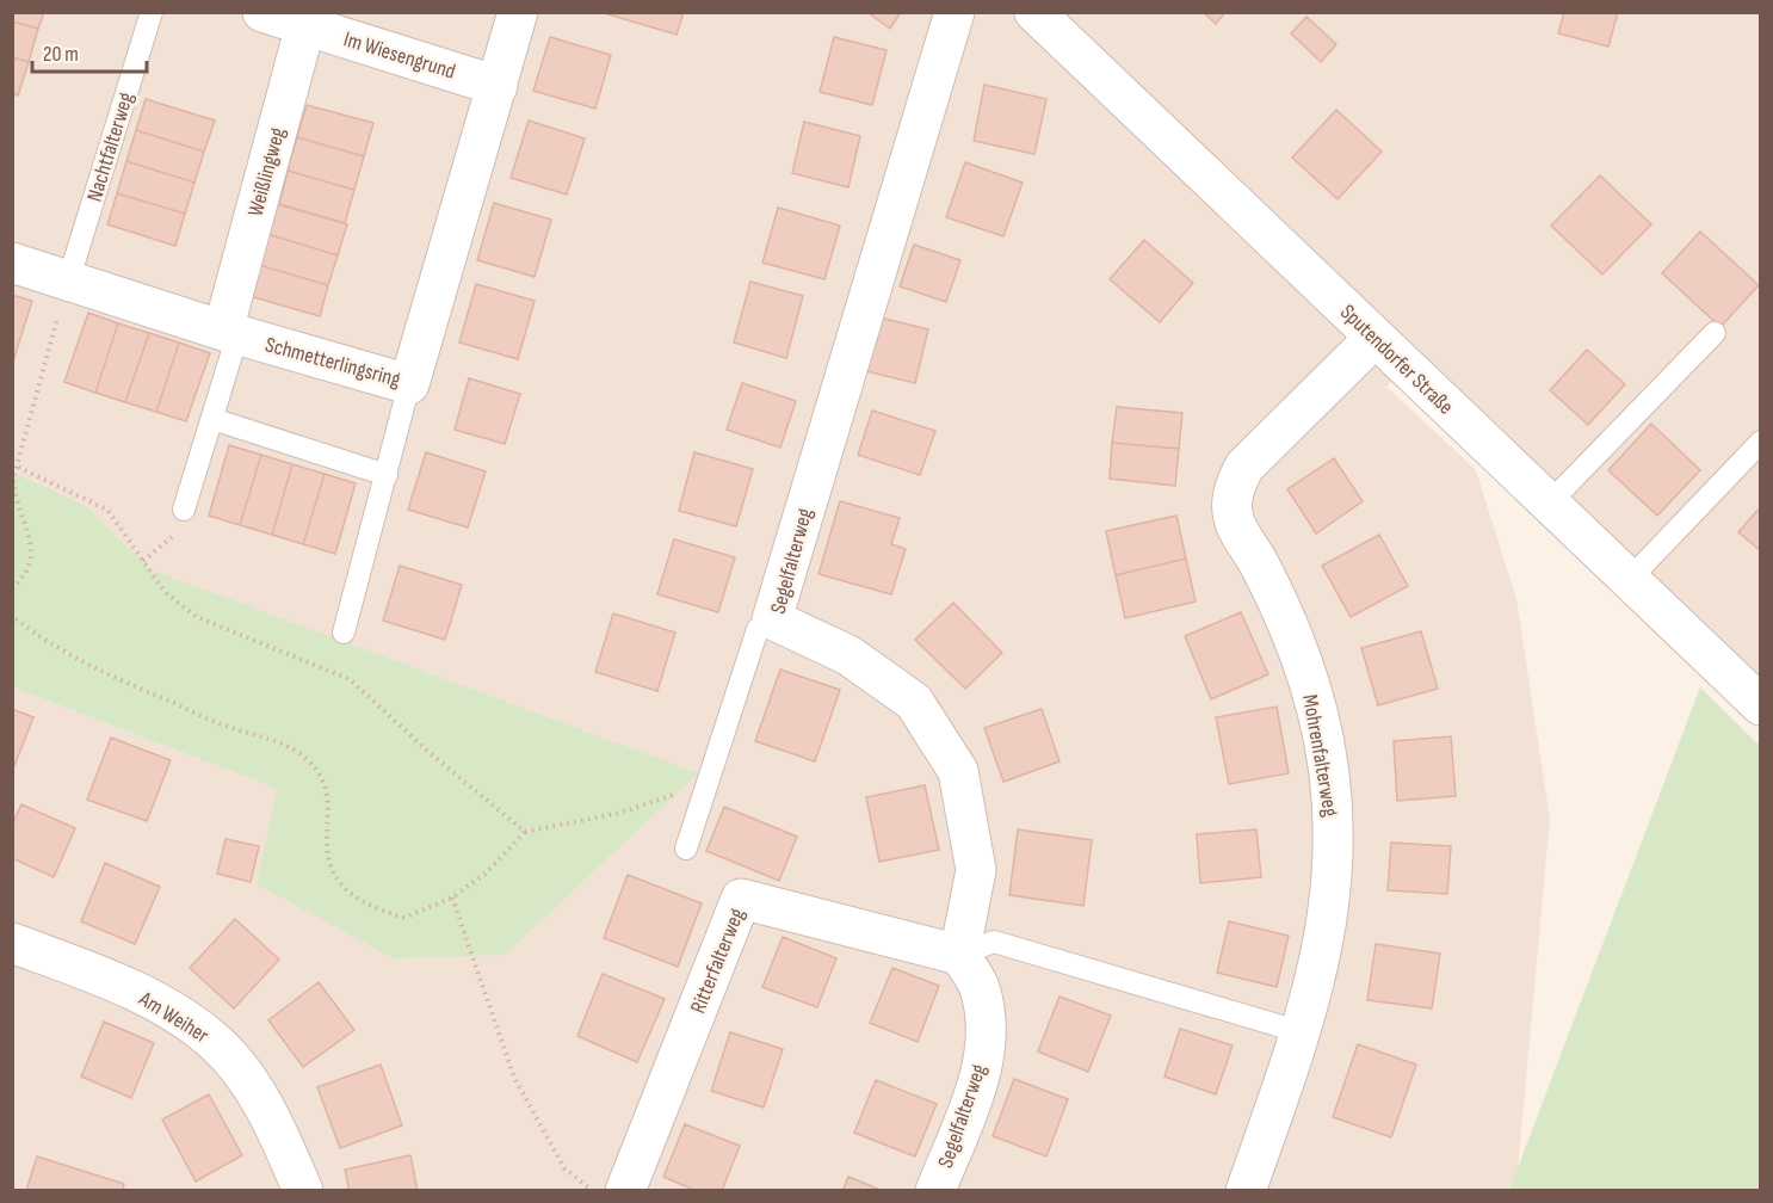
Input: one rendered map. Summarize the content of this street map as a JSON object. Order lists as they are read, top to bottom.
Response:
{
  "streets": {
    "street": [
      "Im Wiesengrund",
      "Weißlingweg",
      "Sputendorfer Straße",
      "Schmetterlingsring",
      "Segelfalterweg",
      "Mohrenfalterweg",
      "Ritterfalterweg",
      "Am Weiher"
    ],
    "lane": ["Nachtfalterweg"]
  },
  "crossings": [
    ["Im Wiesengrund", "Weißlingweg"],
    ["Im Wiesengrund", "Schmetterlingsring"],
    ["Nachtfalterweg", "Schmetterlingsring"],
    ["Weißlingweg", "Schmetterlingsring"],
    ["Sputendorfer Straße", "Mohrenfalterweg"],
    ["Segelfalterweg", "Ritterfalterweg"]
  ],
  "scale_bar": "20 m"
}
